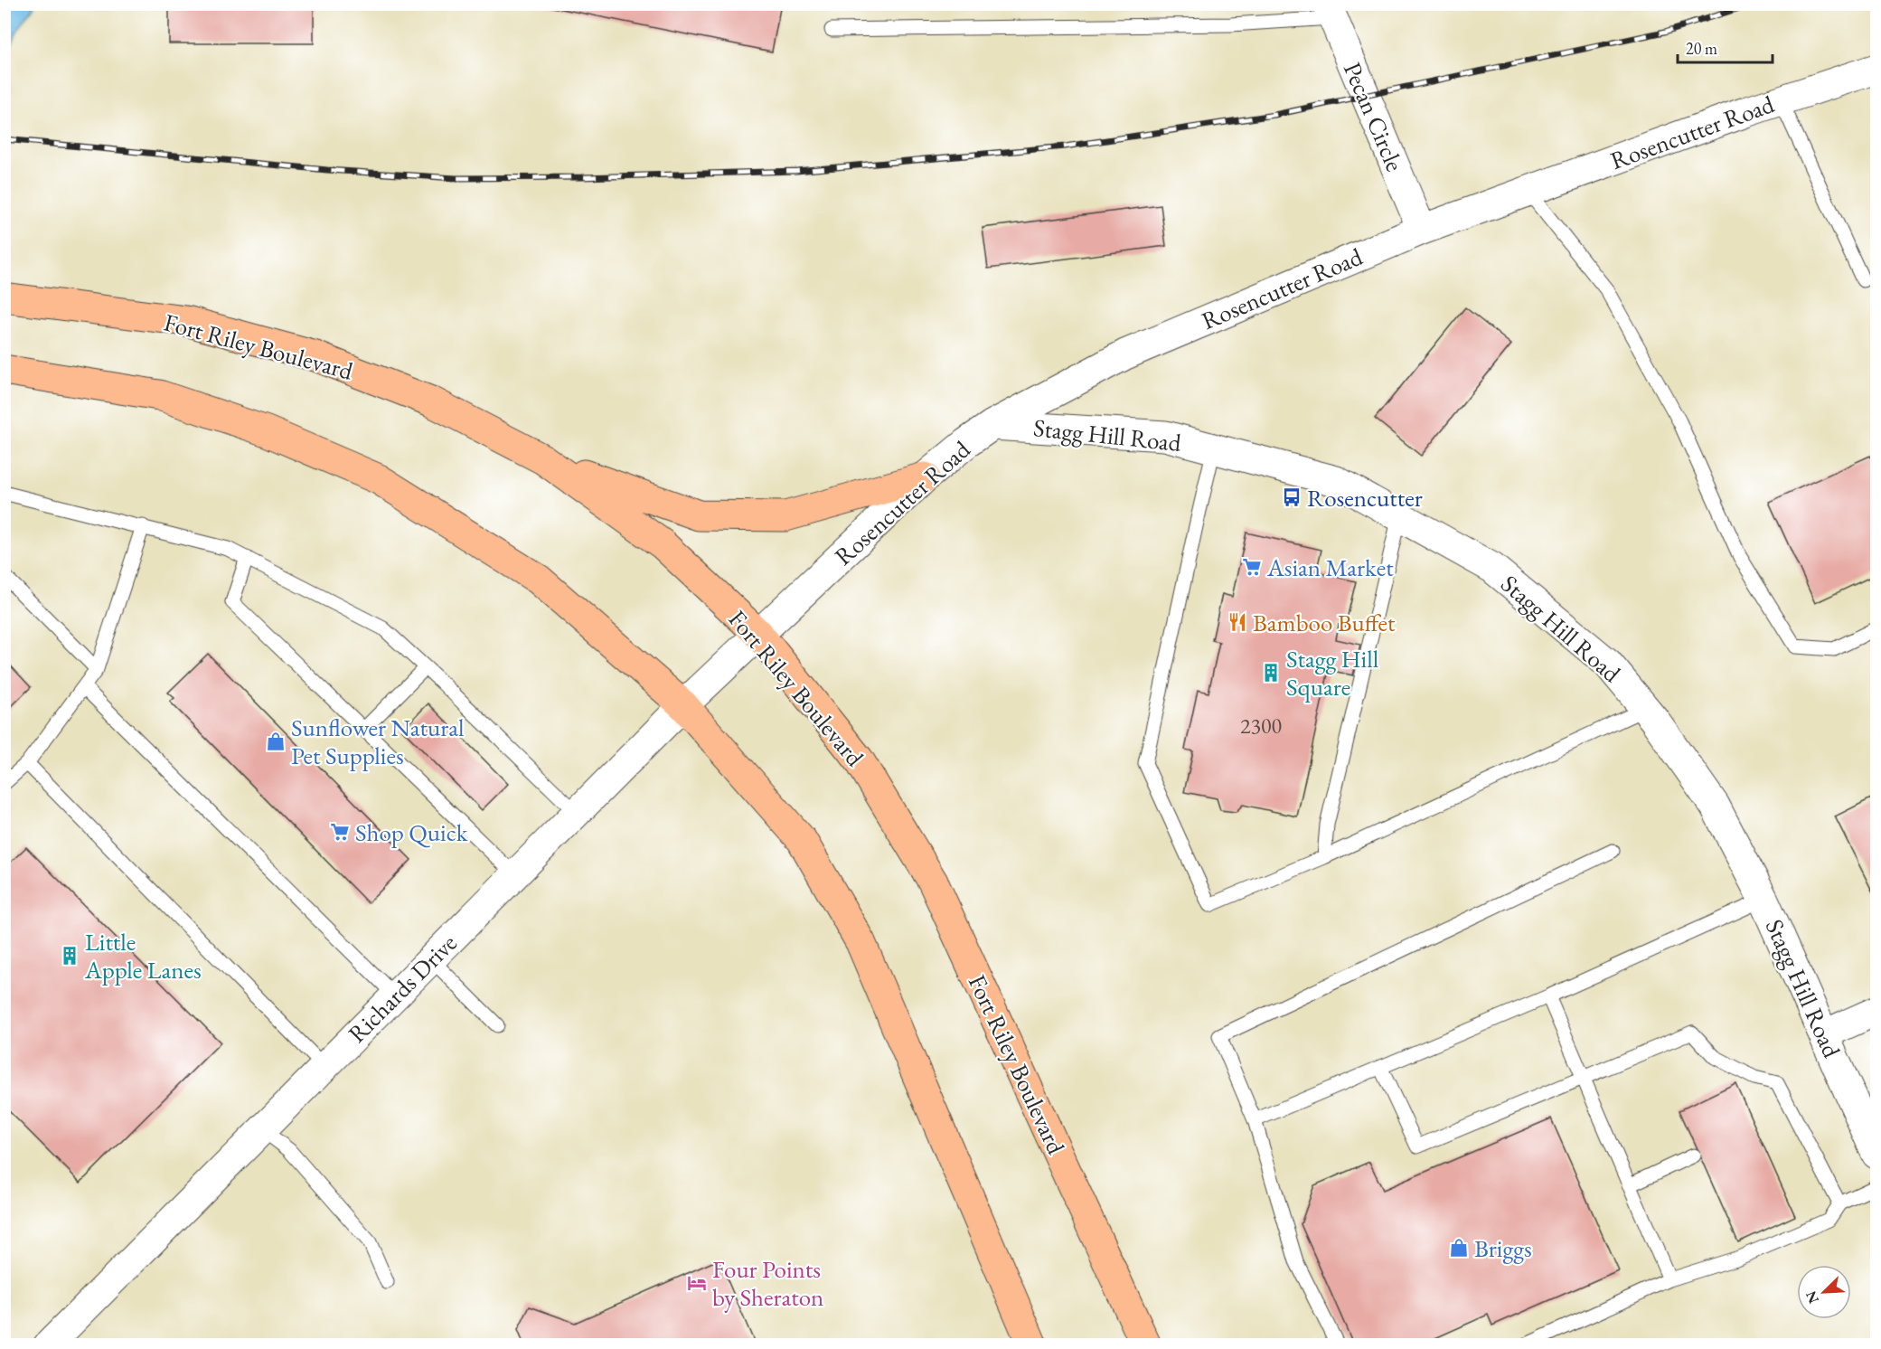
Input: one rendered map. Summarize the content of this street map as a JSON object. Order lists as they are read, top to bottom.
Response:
{
  "streets": {
    "highway": ["Fort Riley Boulevard"],
    "street": [
      "Pecan Circle",
      "Rosencutter Road",
      "Stagg Hill Road",
      "Richards Drive"
    ]
  },
  "crossings": [
    ["Pecan Circle", "Rosencutter Road"],
    ["Rosencutter Road", "Fort Riley Boulevard"],
    ["Rosencutter Road", "Stagg Hill Road"],
    ["Rosencutter Road", "Richards Drive"],
    ["Fort Riley Boulevard", "Richards Drive"]
  ],
  "places": {
    "bus stop": ["Rosencutter"],
    "supermarket": ["Asian Market", "Shop Quick"],
    "restaurant": ["Bamboo Buffet"],
    "building": ["Stagg Hill Square", "Little Apple Lanes"],
    "shop": ["Sunflower Natural Pet Supplies", "Briggs"],
    "hotel": ["Four Points by Sheraton"]
  },
  "house_numbers": ["2300"],
  "scale_bar": "20 m",
  "north": "bottom left"
}
